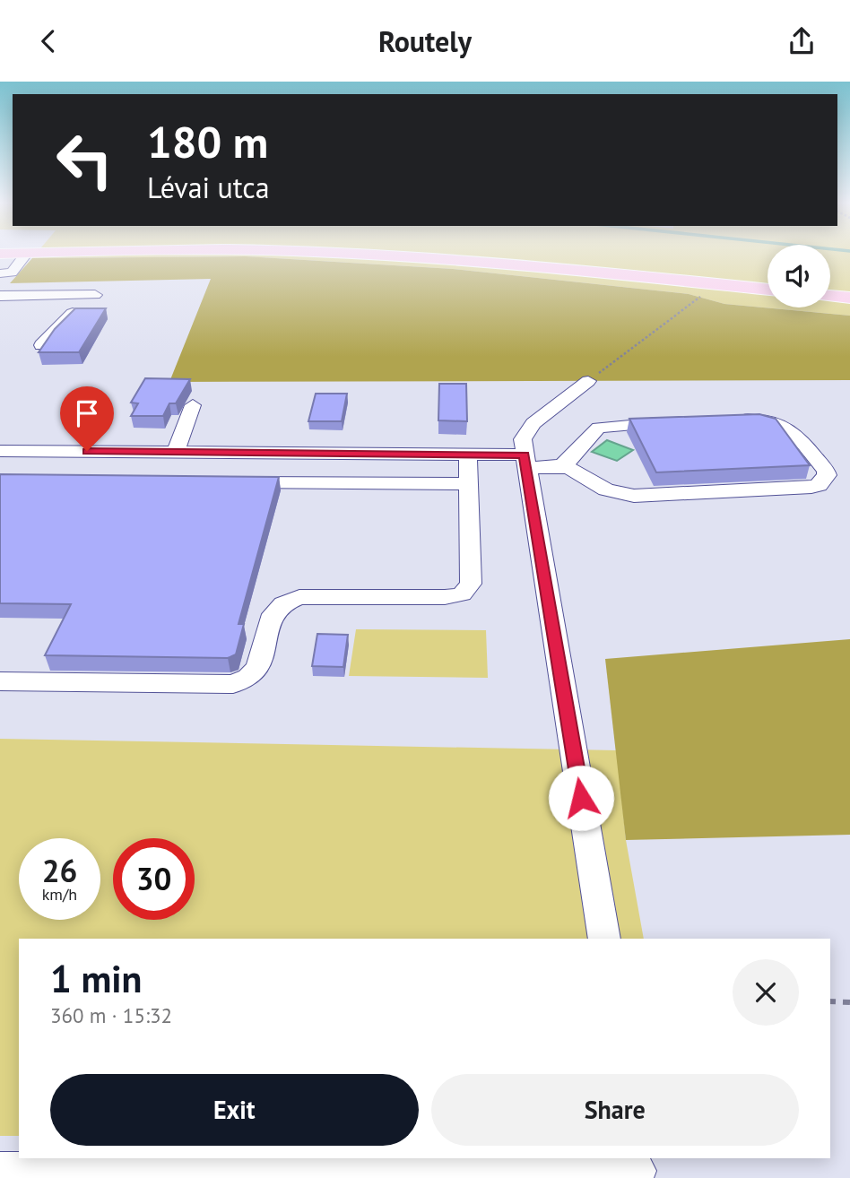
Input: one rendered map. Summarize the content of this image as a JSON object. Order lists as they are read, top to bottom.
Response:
{
  "page": {
    "header": "Routely",
    "turn": ["180 m", "Lévai utca"],
    "speed": "26 km/h",
    "limit": "30",
    "heading": ["1 min", "360 m · 15:32"],
    "buttons": ["Exit", "Share"]
  }
}
